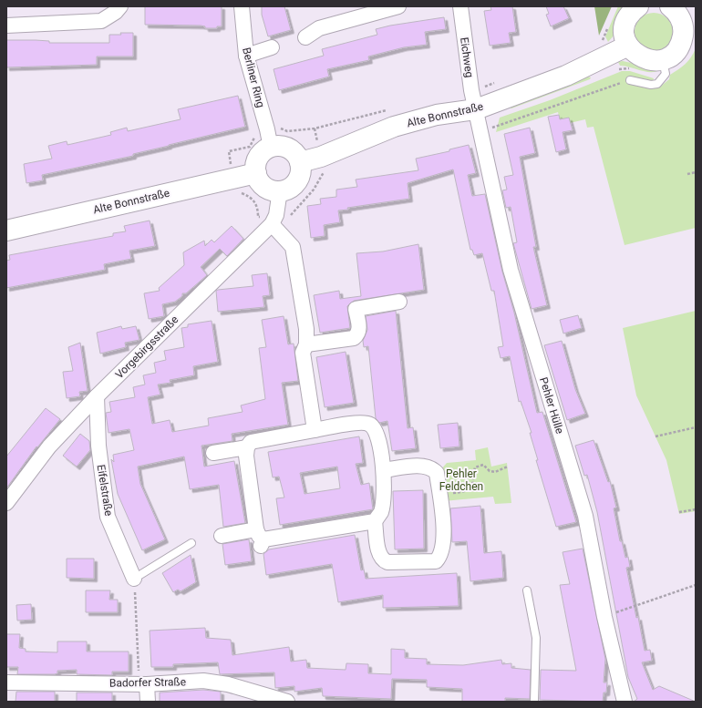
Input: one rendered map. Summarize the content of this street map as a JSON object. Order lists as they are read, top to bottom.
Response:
{
  "streets": {
    "main road": ["Alte Bonnstraße"],
    "street": [
      "Eichweg",
      "Berliner Ring",
      "Vorgebirgsstraße",
      "Pehler Hülle",
      "Eifelstraße",
      "Badorfer Straße"
    ]
  },
  "crossings": [
    ["Eichweg", "Alte Bonnstraße"],
    ["Eichweg", "Pehler Hülle"],
    ["Berliner Ring", "Alte Bonnstraße"],
    ["Berliner Ring", "Vorgebirgsstraße"],
    ["Alte Bonnstraße", "Vorgebirgsstraße"],
    ["Alte Bonnstraße", "Pehler Hülle"],
    ["Vorgebirgsstraße", "Eifelstraße"]
  ],
  "parks": ["Pehler Feldchen"]
}
